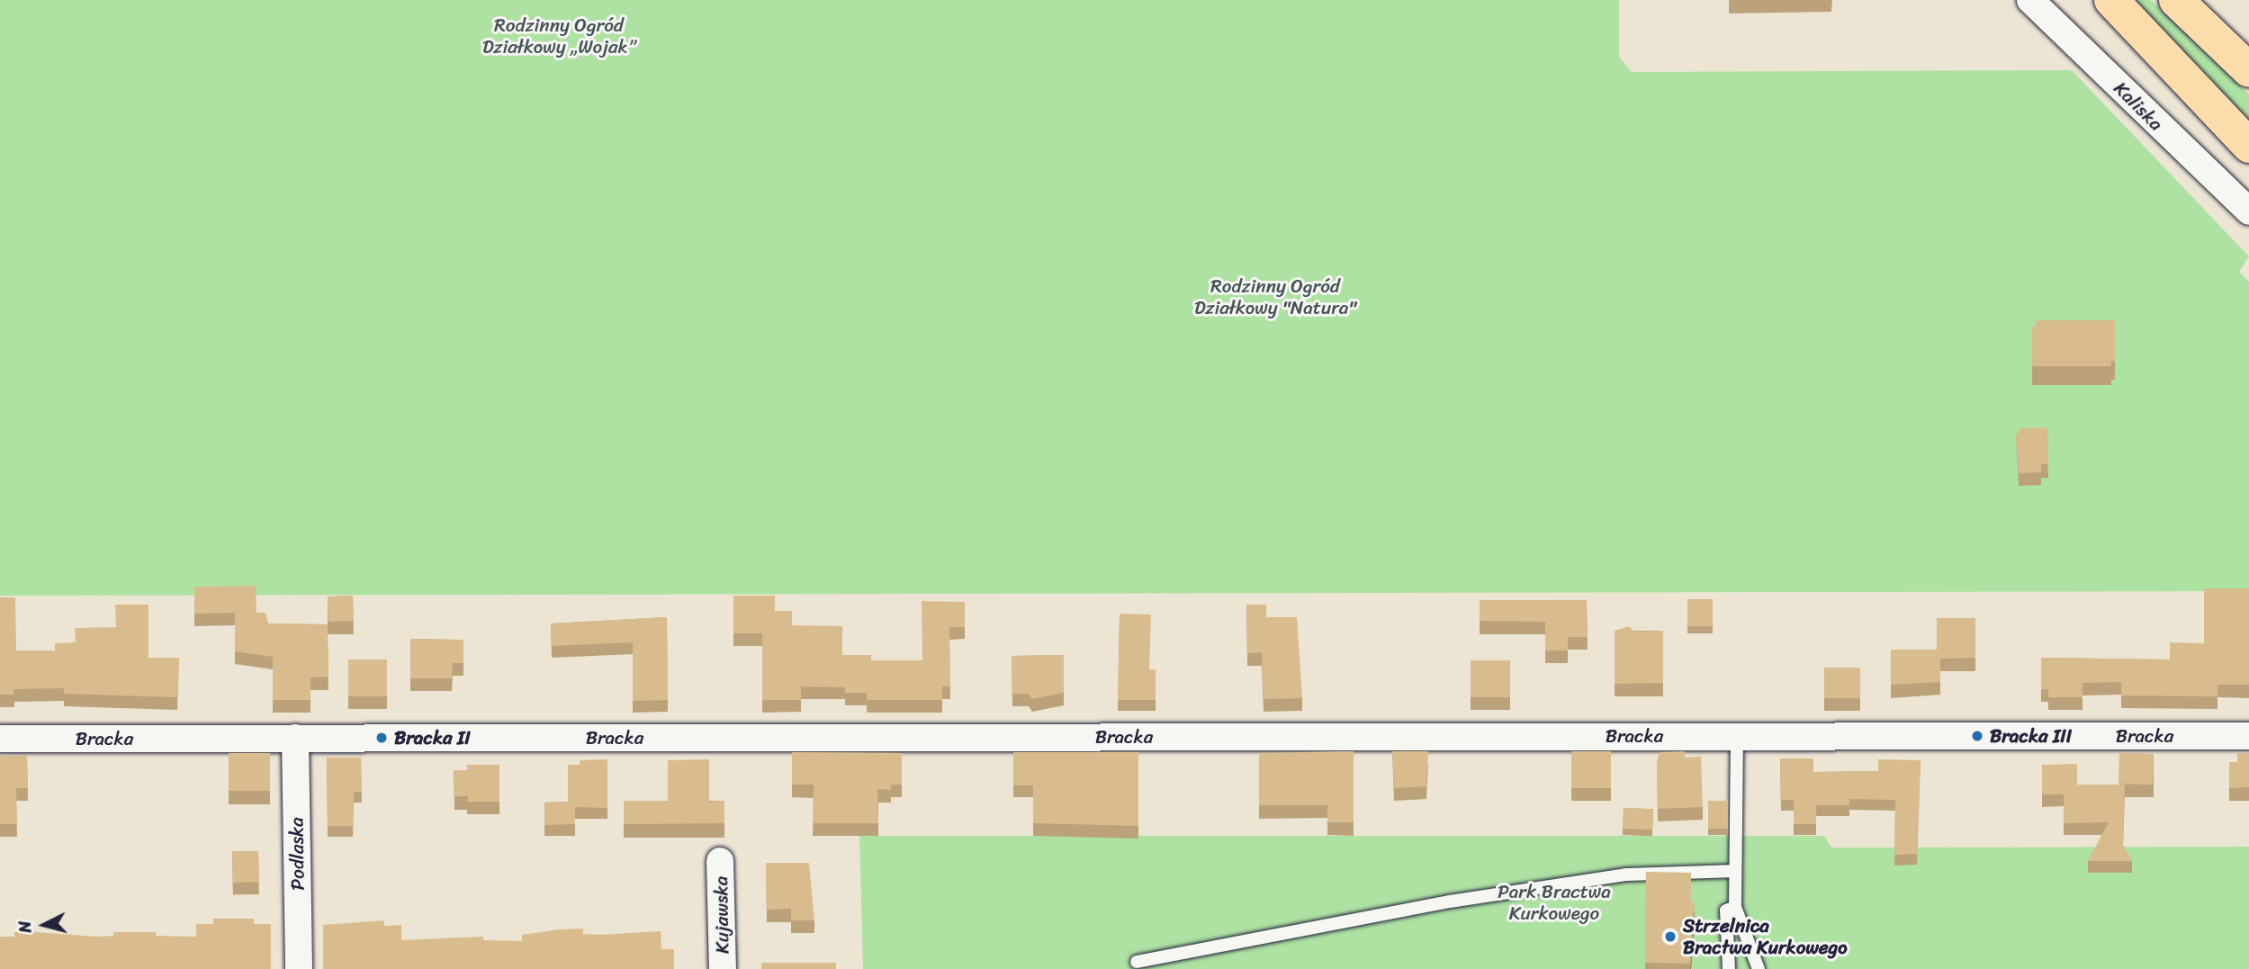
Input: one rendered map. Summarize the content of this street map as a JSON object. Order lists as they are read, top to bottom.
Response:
{
  "streets": {
    "street": [
      "Kaliska",
      "Bracka",
      "Podlaska",
      "Kujawska"
    ]
  },
  "crossings": [
    ["Bracka", "Podlaska"]
  ],
  "parks": ["Rodzinny Ogród Działkowy „Wojak”", "Rodzinny Ogród Działkowy \"Natura\"", "Park Bractwa Kurkowego"],
  "places": ["Bracka III", "Bracka II", "Strzelnica Bractwa Kurkowego"],
  "north": "left"
}
